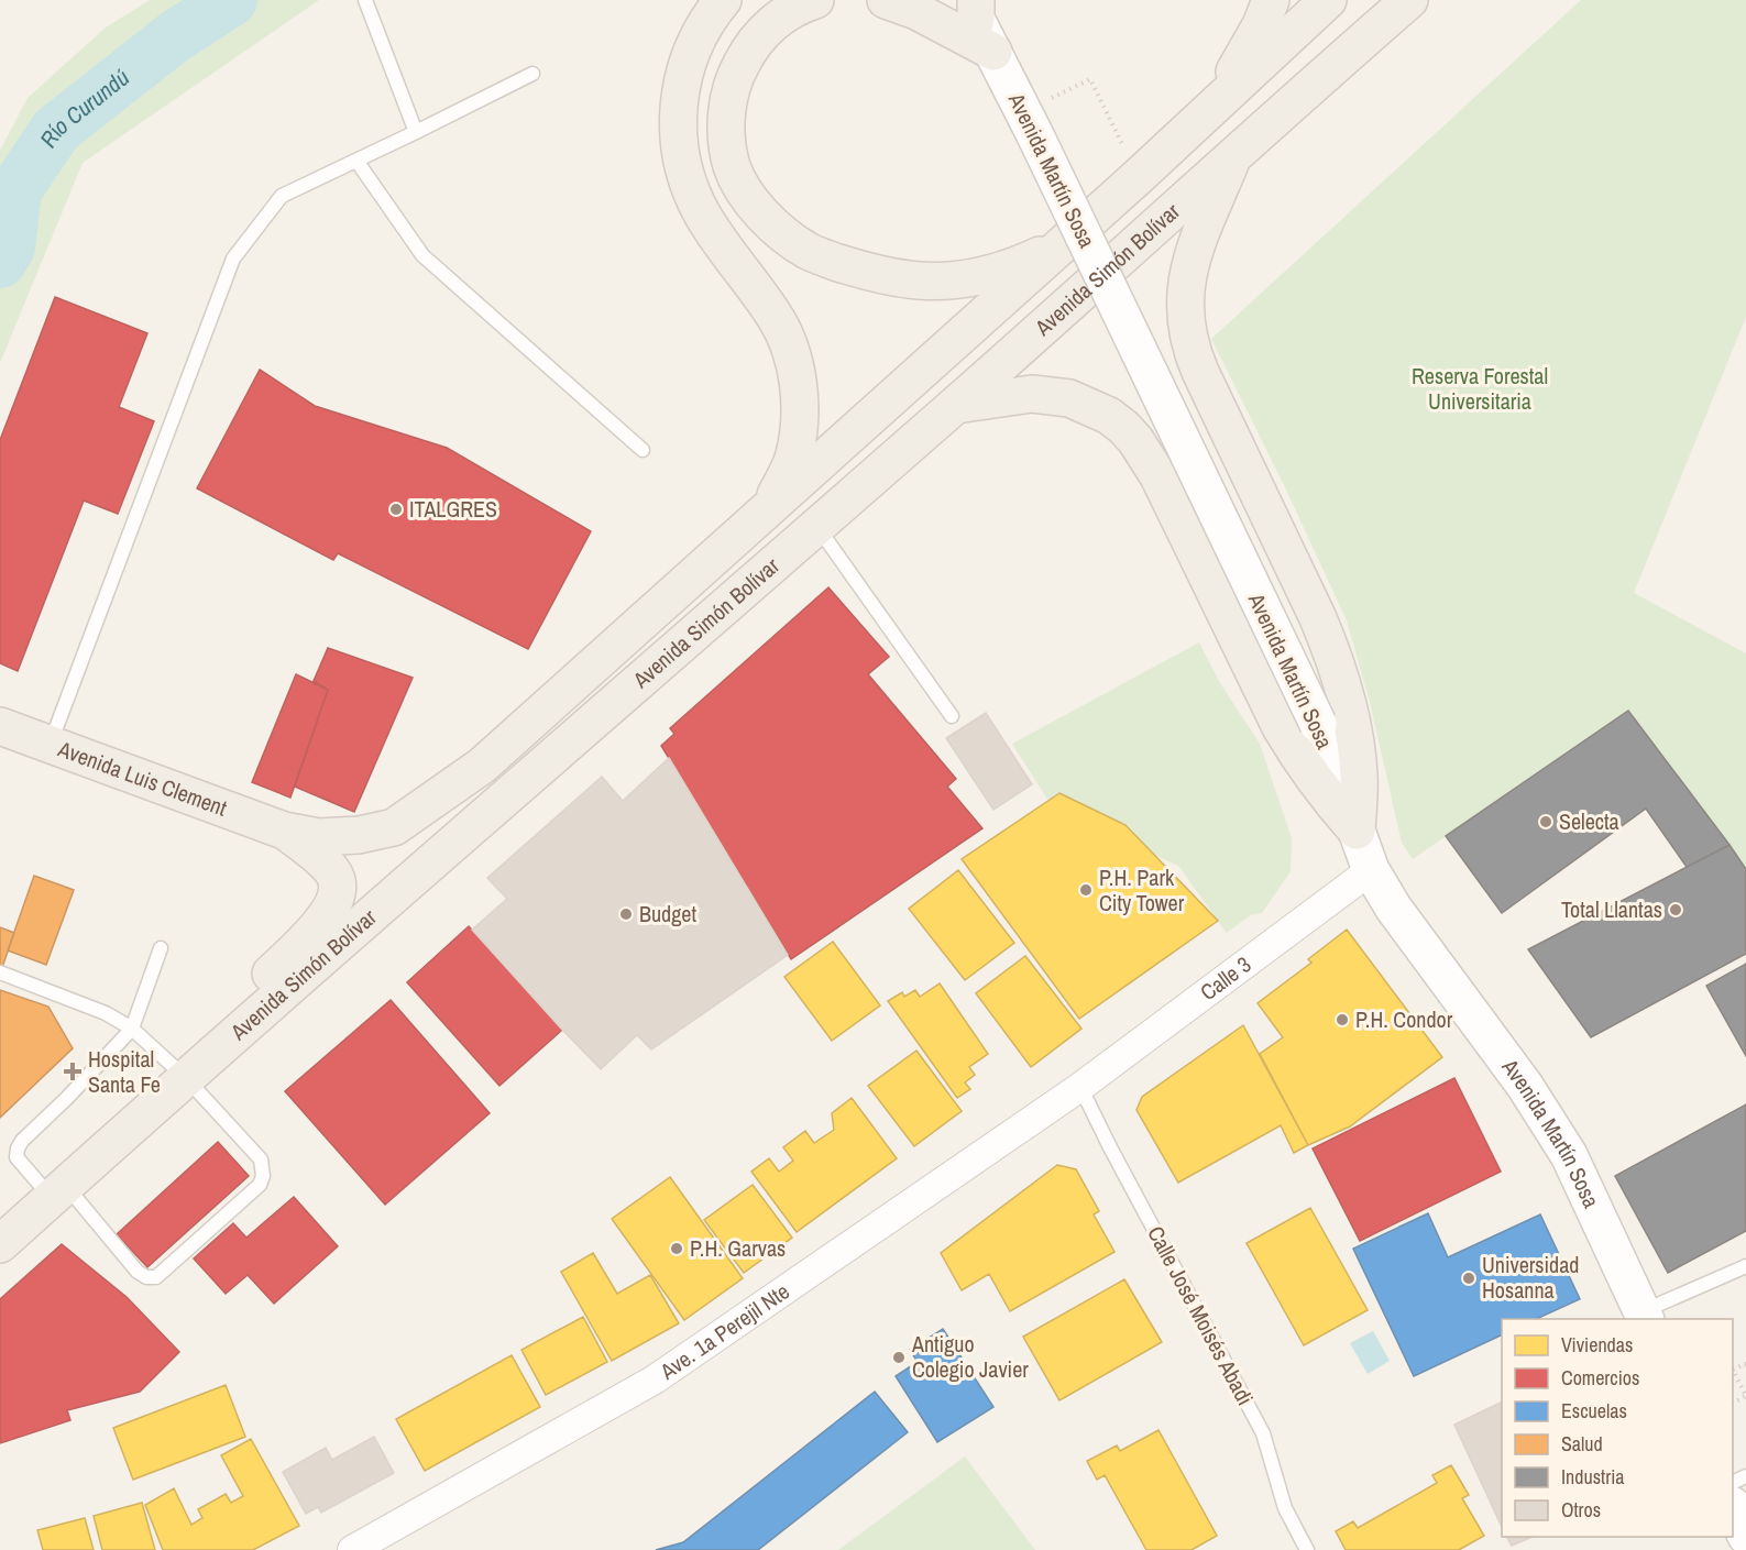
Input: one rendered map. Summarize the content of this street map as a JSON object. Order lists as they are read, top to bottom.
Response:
{
  "streets": {
    "main road": ["Avenida Martín Sosa", "Avenida Simón Bolívar", "Avenida Luis Clement"],
    "street": ["Calle 3", "Ave. 1a Perejil Nte"],
    "lane": ["Calle José Moisés Abadi"]
  },
  "crossings": [
    ["Avenida Martín Sosa", "Calle 3"],
    ["Avenida Simón Bolívar", "Avenida Luis Clement"],
    ["Calle 3", "Calle José Moisés Abadi"],
    ["Calle 3", "Ave. 1a Perejil Nte"],
    ["Calle José Moisés Abadi", "Ave. 1a Perejil Nte"]
  ],
  "water": ["Río Curundú"],
  "parks": ["Reserva Forestal Universitaria"],
  "places": {
    "other": [
      "ITALGRES",
      "Selecta",
      "P.H. Park City Tower",
      "Total Llantas",
      "Budget",
      "P.H. Condor",
      "P.H. Garvas",
      "Universidad Hosanna",
      "Antiguo Colegio Javier"
    ],
    "health": ["Hospital Santa Fe"]
  },
  "legend": [
    "Viviendas",
    "Comercios",
    "Escuelas",
    "Salud",
    "Industria",
    "Otros"
  ]
}
